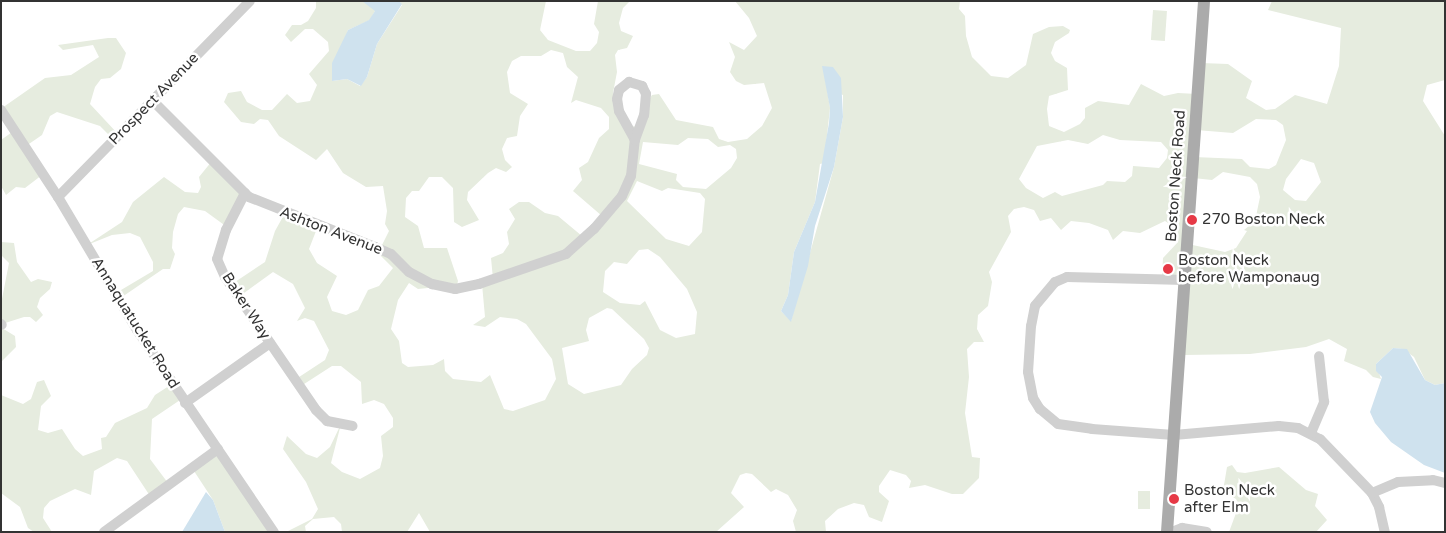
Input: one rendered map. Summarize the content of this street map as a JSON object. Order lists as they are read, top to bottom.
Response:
{
  "streets": {
    "main road": ["Boston Neck Road"],
    "street": [
      "Prospect Avenue",
      "Ashton Avenue",
      "Baker Way",
      "Annaquatucket Road"
    ]
  },
  "crossings": [
    ["Prospect Avenue", "Annaquatucket Road"],
    ["Ashton Avenue", "Baker Way"]
  ],
  "places": ["270 Boston Neck", "Boston Neck before Wamponaug", "Boston Neck after Elm"]
}
